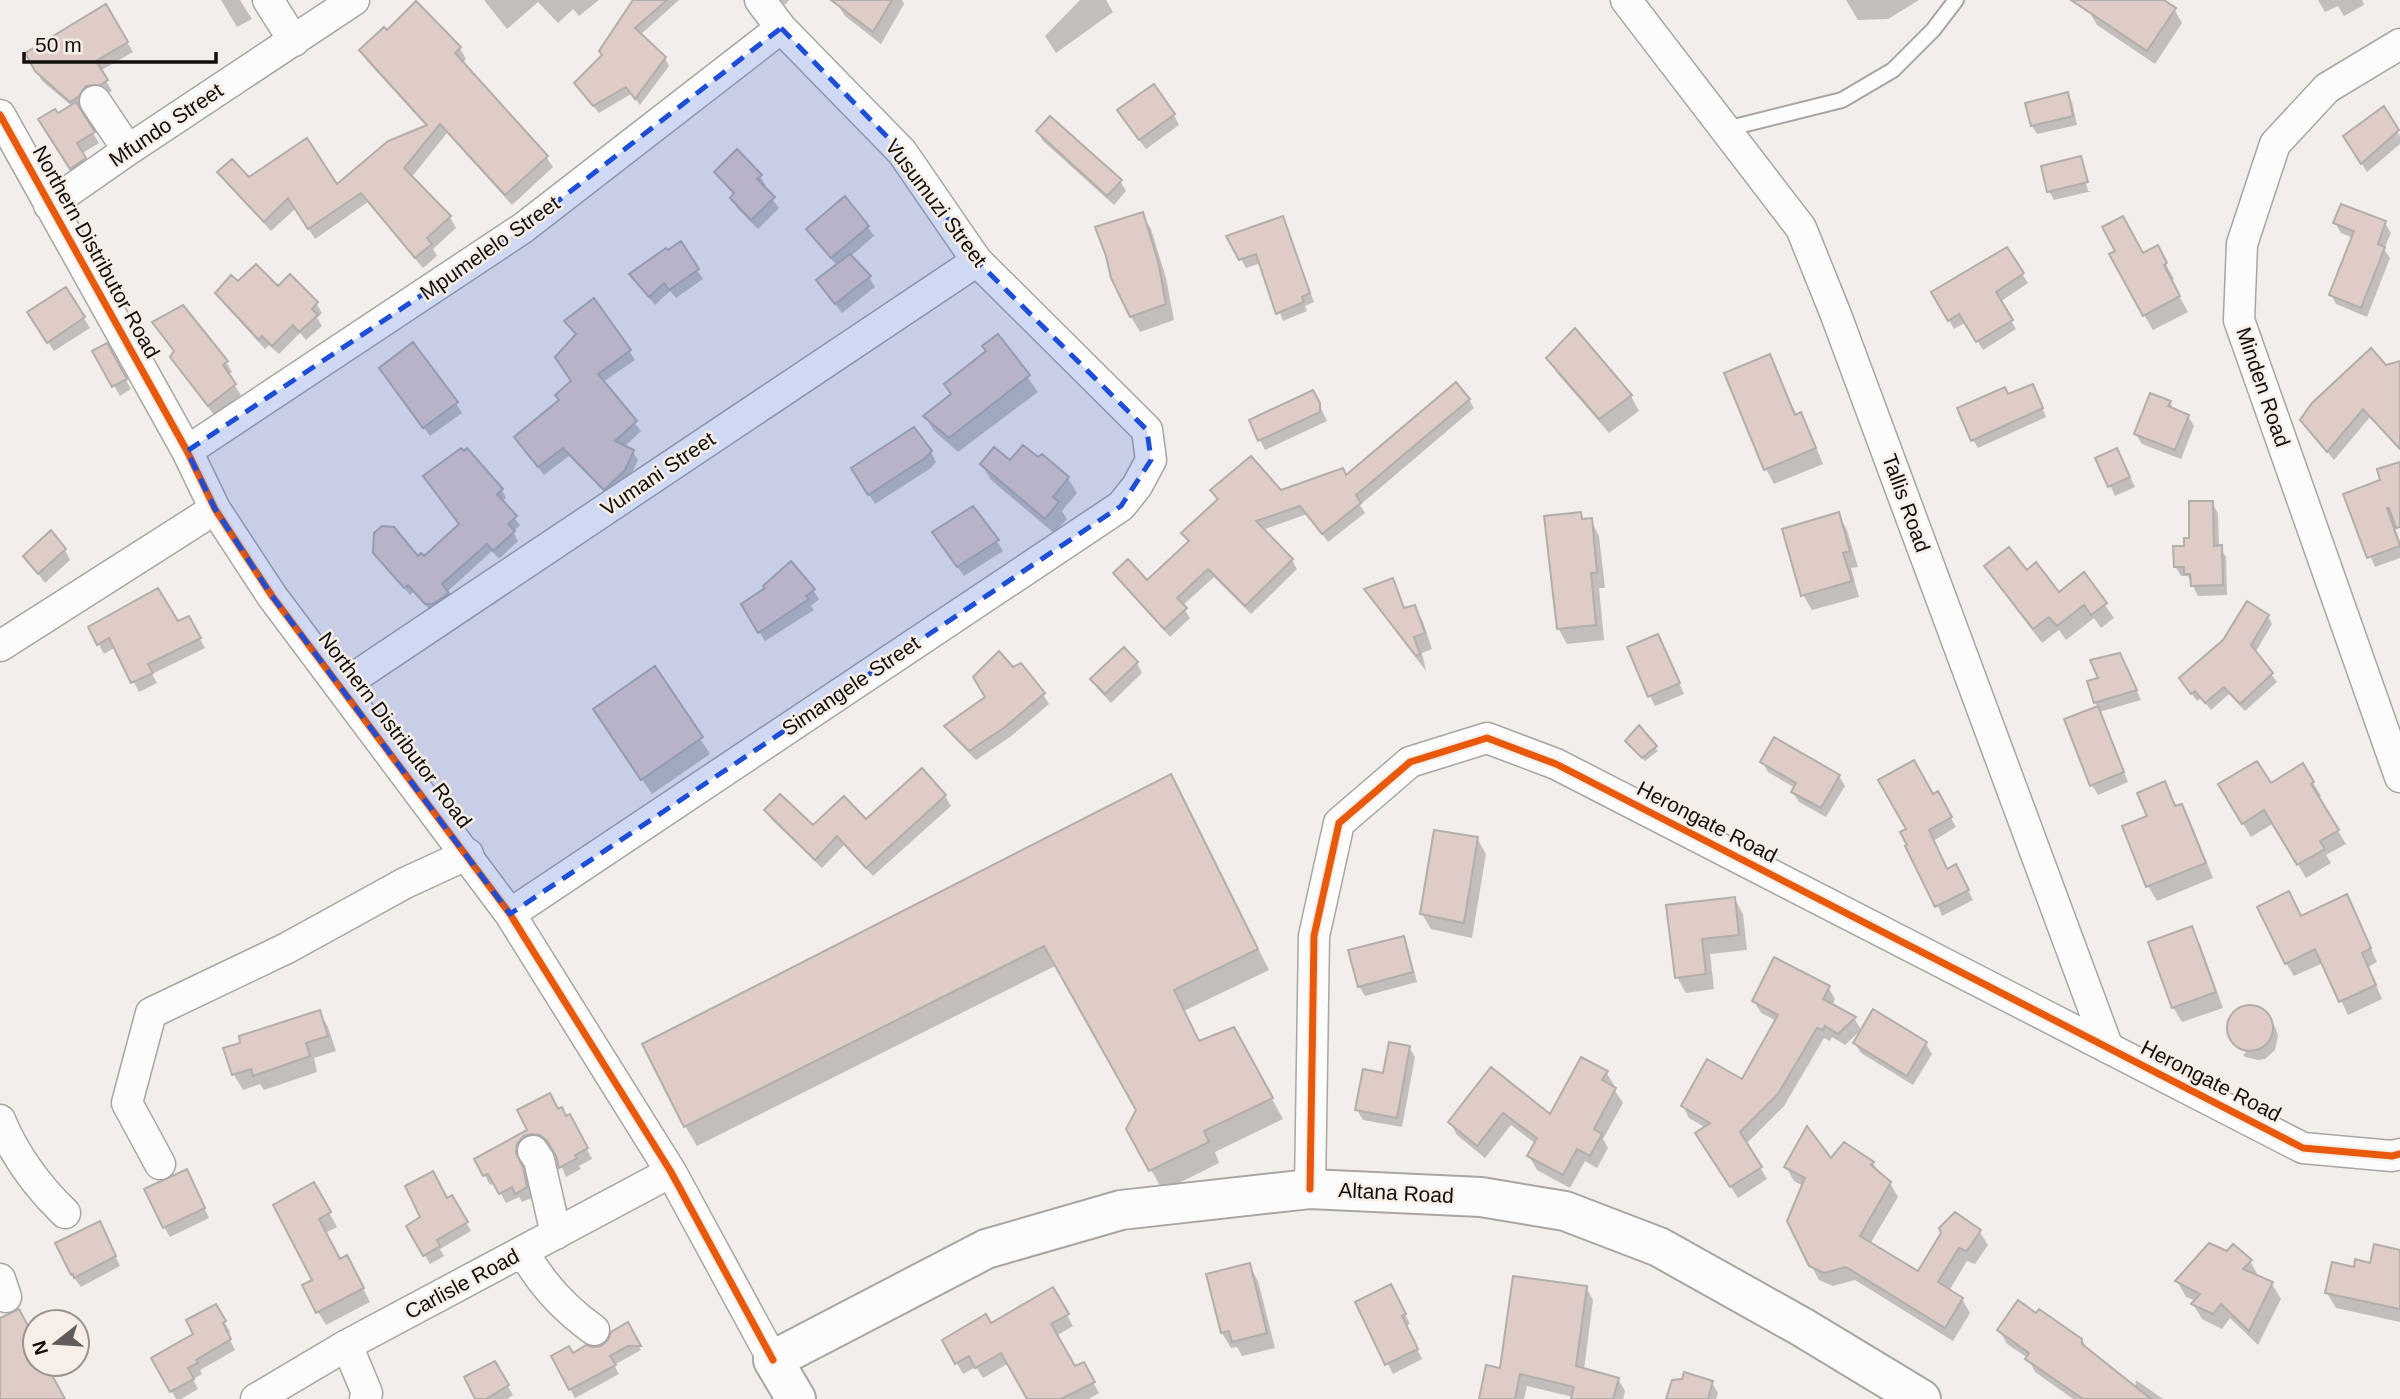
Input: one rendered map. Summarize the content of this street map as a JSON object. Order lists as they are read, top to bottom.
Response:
{
  "streets": {
    "main road": ["Altana Road"],
    "street": [
      "Mfundo Street",
      "Vusumuzi Street",
      "Mpumelelo Street",
      "Northern Distributor Road",
      "Minden Road",
      "Vumani Street",
      "Tallis Road",
      "Simangele Street",
      "Herongate Road",
      "Carlisle Road"
    ]
  },
  "crossings": [
    ["Mfundo Street", "Northern Distributor Road"],
    ["Vusumuzi Street", "Mpumelelo Street"],
    ["Vusumuzi Street", "Vumani Street"],
    ["Vusumuzi Street", "Simangele Street"],
    ["Mpumelelo Street", "Northern Distributor Road"],
    ["Northern Distributor Road", "Vumani Street"],
    ["Northern Distributor Road", "Simangele Street"],
    ["Northern Distributor Road", "Altana Road"],
    ["Northern Distributor Road", "Carlisle Road"],
    ["Tallis Road", "Herongate Road"],
    ["Herongate Road", "Altana Road"]
  ],
  "scale_bar": "50 m",
  "north": "left"
}
